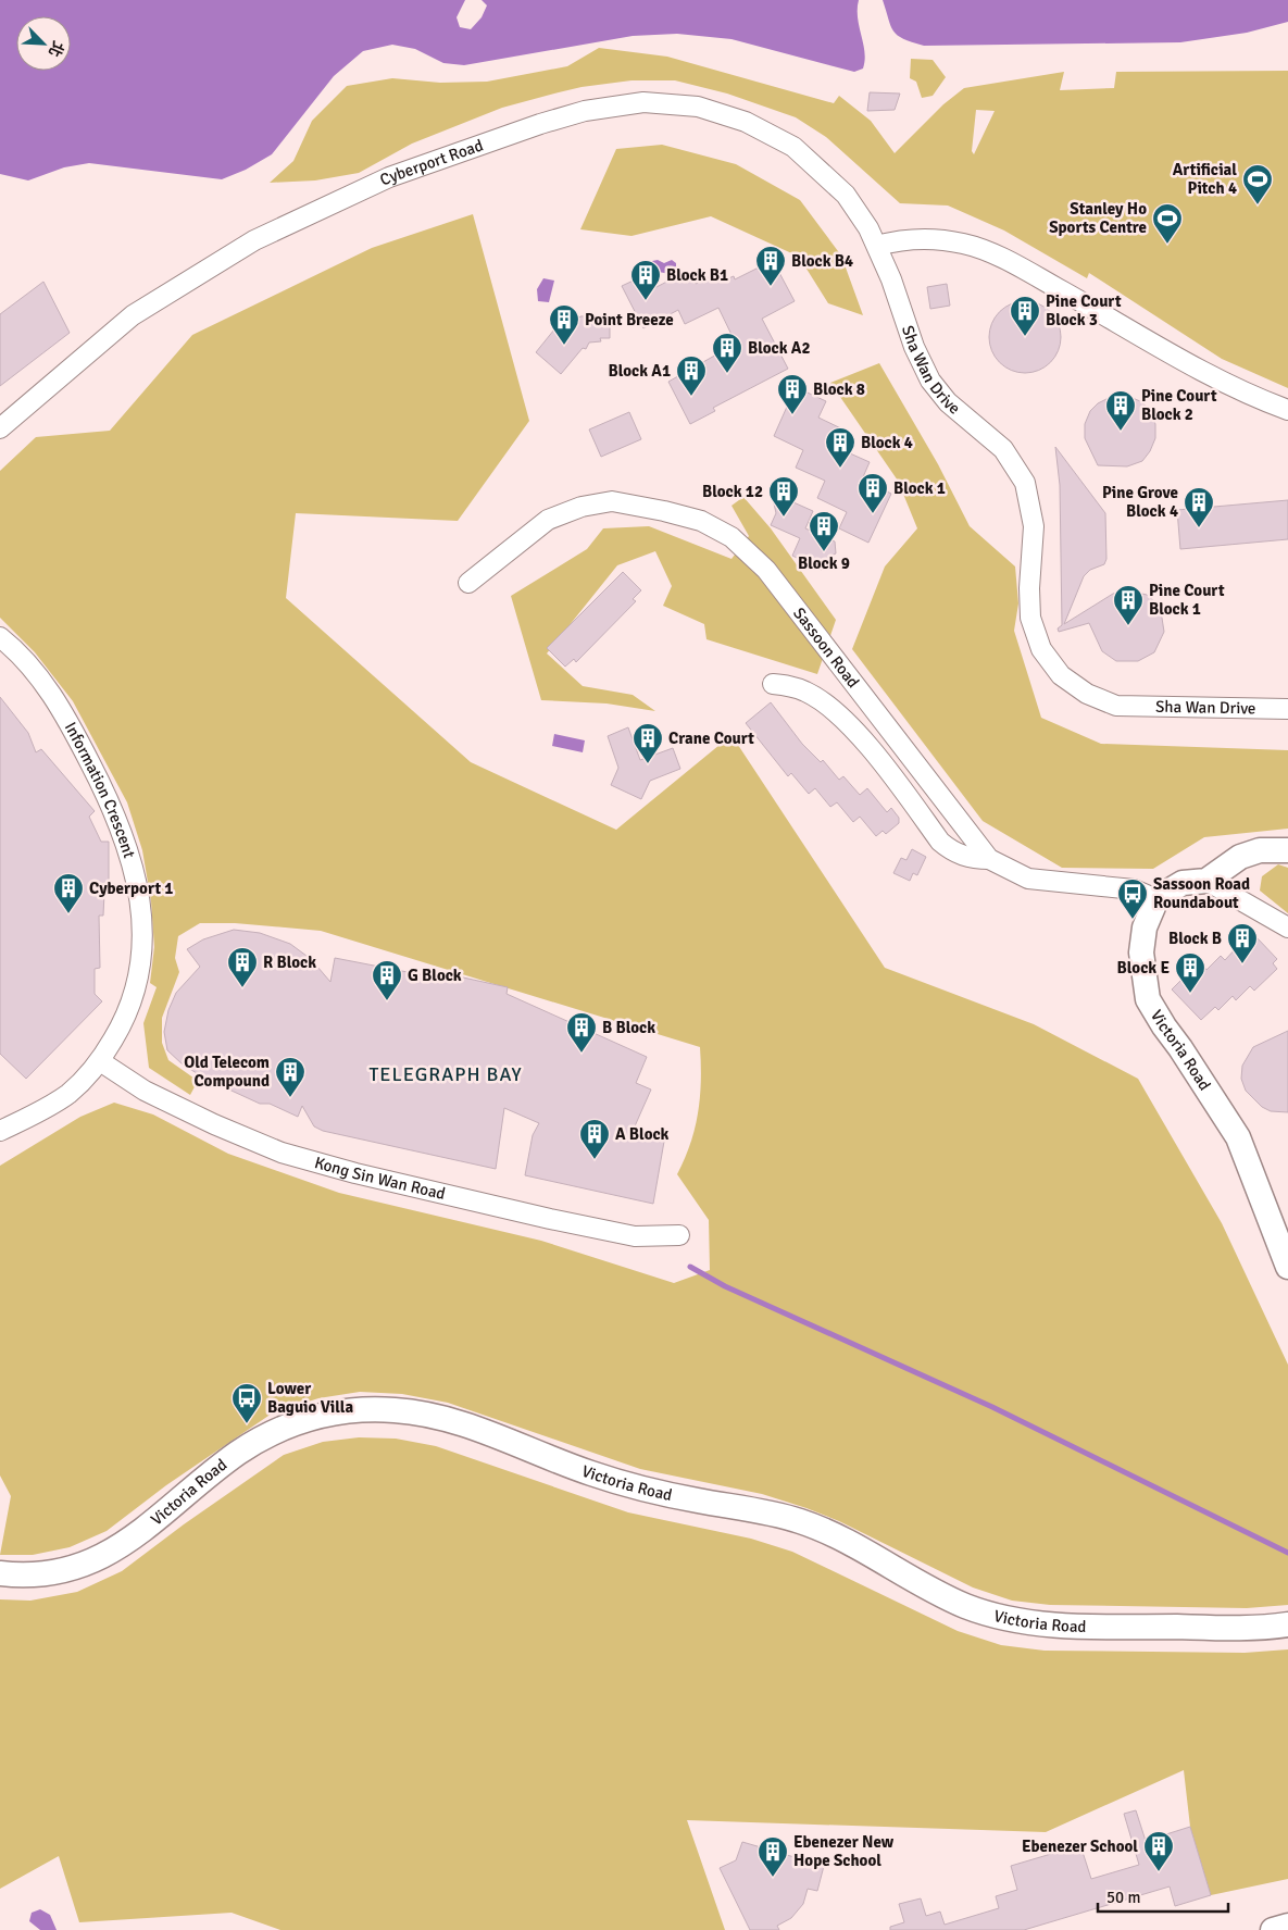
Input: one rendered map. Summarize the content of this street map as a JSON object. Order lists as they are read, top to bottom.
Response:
{
  "streets": {
    "main road": ["Victoria Road"],
    "street": [
      "Cyberport Road",
      "Sha Wan Drive",
      "Sassoon Road",
      "Information Crescent",
      "Kong Sin Wan Road"
    ]
  },
  "crossings": [
    ["Cyberport Road", "Sha Wan Drive"],
    ["Sassoon Road", "Victoria Road"],
    ["Information Crescent", "Kong Sin Wan Road"]
  ],
  "districts": ["TELEGRAPH BAY"],
  "places": {
    "sports": ["Artificial Pitch 4", "Stanley Ho Sports Centre"],
    "building": [
      "Block B4",
      "Block B1",
      "Pine Court Block 3",
      "Point Breeze",
      "Block A2",
      "Block A1",
      "Block 8",
      "Pine Court Block 2",
      "Block 4",
      "Block 1",
      "Block 12",
      "Pine Grove Block 4",
      "Block 9",
      "Pine Court Block 1",
      "Crane Court",
      "Cyberport 1",
      "Block B",
      "R Block",
      "Block E",
      "G Block",
      "B Block",
      "Old Telecom Compound",
      "A Block",
      "Ebenezer School",
      "Ebenezer New Hope School"
    ],
    "bus stop": ["Sassoon Road Roundabout", "Lower Baguio Villa"]
  },
  "scale_bar": "50 m",
  "north": "bottom right"
}
